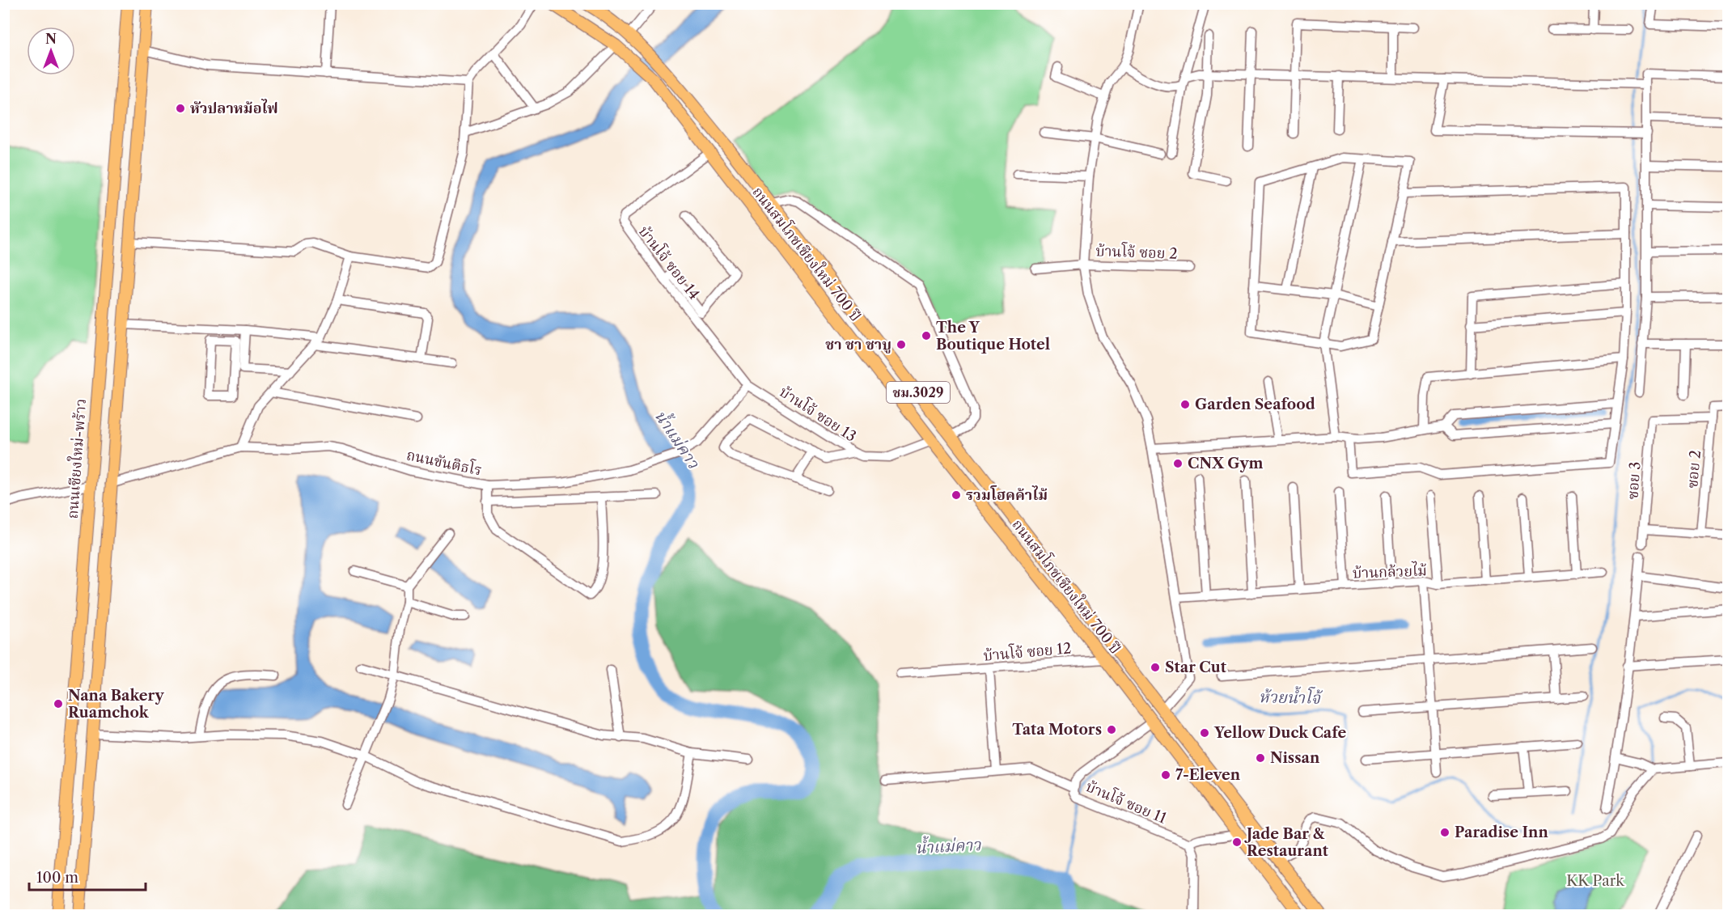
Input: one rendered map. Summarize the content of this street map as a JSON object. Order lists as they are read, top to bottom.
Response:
{
  "streets": {
    "main road": ["ถนนสมโภชเชียงใหม่ 700 ปี", "ชม.3029", "ถนนเชียงใหม่-พร้าว"],
    "street": [
      "บ้านโจ้ ซอย 2",
      "บ้านโจ้ ซอย 14",
      "บ้านโจ้ ซอย 13",
      "ถนนขันติธโร",
      "ซอย 2",
      "ซอย 3",
      "บ้านกล้วยไม้",
      "บ้านโจ้ ซอย 12",
      "บ้านโจ้ ซอย 11"
    ]
  },
  "crossings": [
    ["ถนนสมโภชเชียงใหม่ 700 ปี", "บ้านโจ้ ซอย 14"],
    ["ถนนสมโภชเชียงใหม่ 700 ปี", "บ้านโจ้ ซอย 13"],
    ["ถนนสมโภชเชียงใหม่ 700 ปี", "บ้านโจ้ ซอย 12"],
    ["ถนนสมโภชเชียงใหม่ 700 ปี", "บ้านโจ้ ซอย 11"],
    ["บ้านโจ้ ซอย 14", "บ้านโจ้ ซอย 13"],
    ["บ้านโจ้ ซอย 14", "ถนนขันติธโร"],
    ["บ้านโจ้ ซอย 13", "ถนนขันติธโร"],
    ["ซอย 2", "ซอย 3"]
  ],
  "water": ["น้ำแม่คาว", "ห้วยน้ำโจ้"],
  "parks": ["KK Park"],
  "places": [
    "หัวปลาหม้อไฟ",
    "The Y Boutique Hotel",
    "ชา ชา ชาบู",
    "Garden Seafood",
    "CNX Gym",
    "รวมโฮคค้าไม้",
    "Star Cut",
    "Nana Bakery Ruamchok",
    "Tata Motors",
    "Yellow Duck Cafe",
    "Nissan",
    "7-Eleven",
    "Paradise Inn",
    "Jade Bar & Restaurant"
  ],
  "scale_bar": "100 m",
  "north": "top"
}
